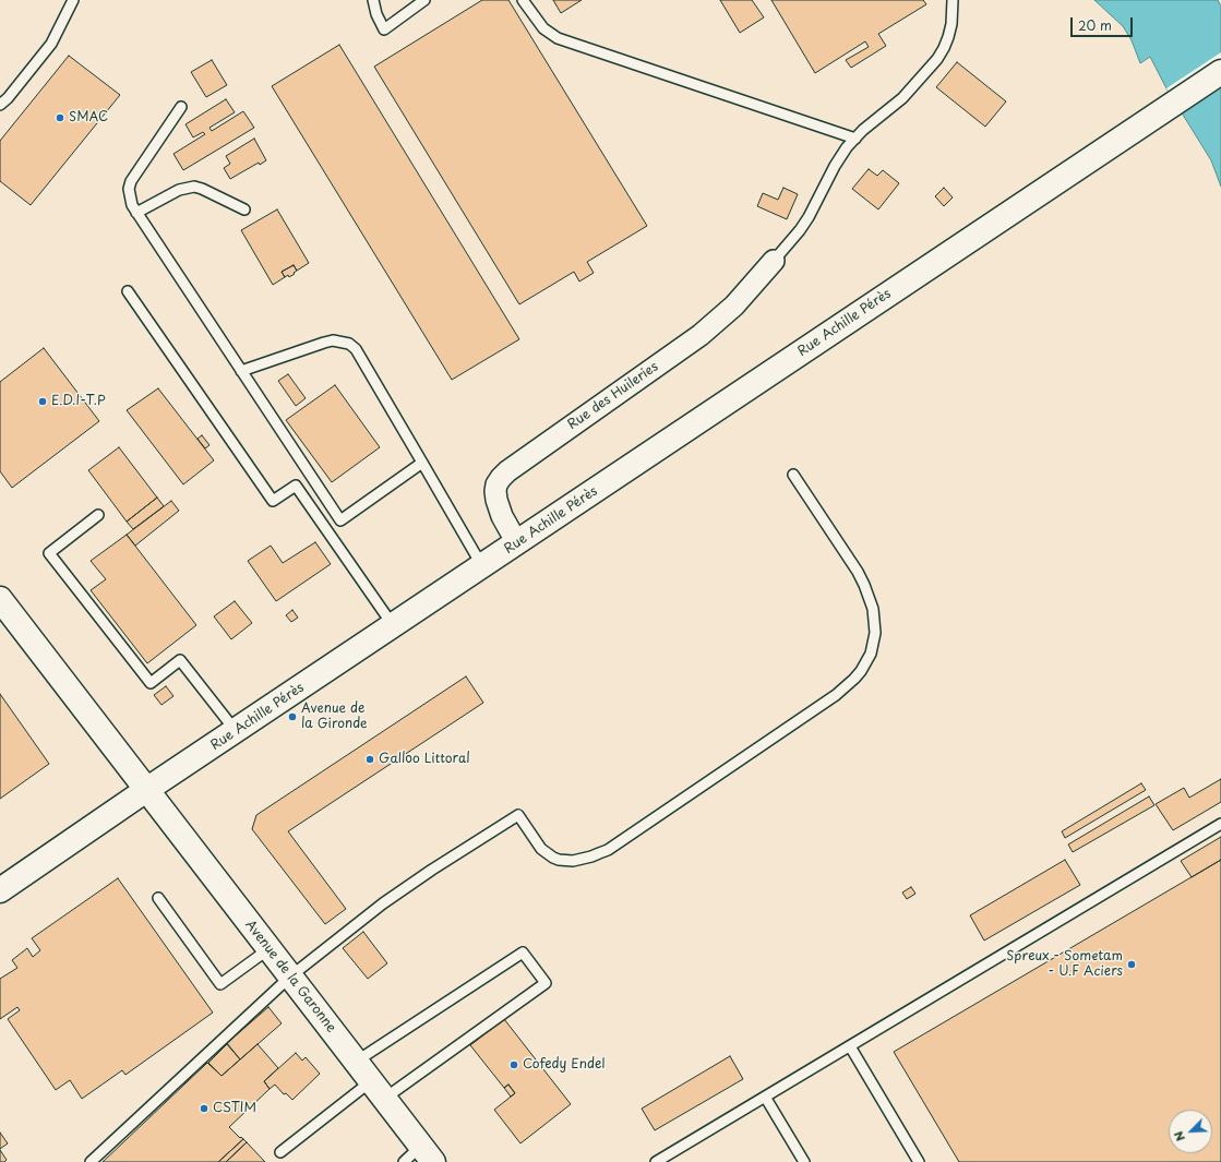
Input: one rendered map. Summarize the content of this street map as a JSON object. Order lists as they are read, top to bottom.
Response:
{
  "streets": {
    "street": ["Rue Achille Pérès", "Rue des Huileries", "Avenue de la Garonne"]
  },
  "crossings": [
    ["Rue Achille Pérès", "Rue des Huileries"],
    ["Rue Achille Pérès", "Avenue de la Garonne"]
  ],
  "places": [
    "SMAC",
    "E.D.I-T.P",
    "Avenue de la Gironde",
    "Galloo Littoral",
    "Spreux - Sometam - U.F Aciers",
    "Cofedy Endel",
    "CSTIM"
  ],
  "scale_bar": "20 m",
  "north": "bottom left"
}
